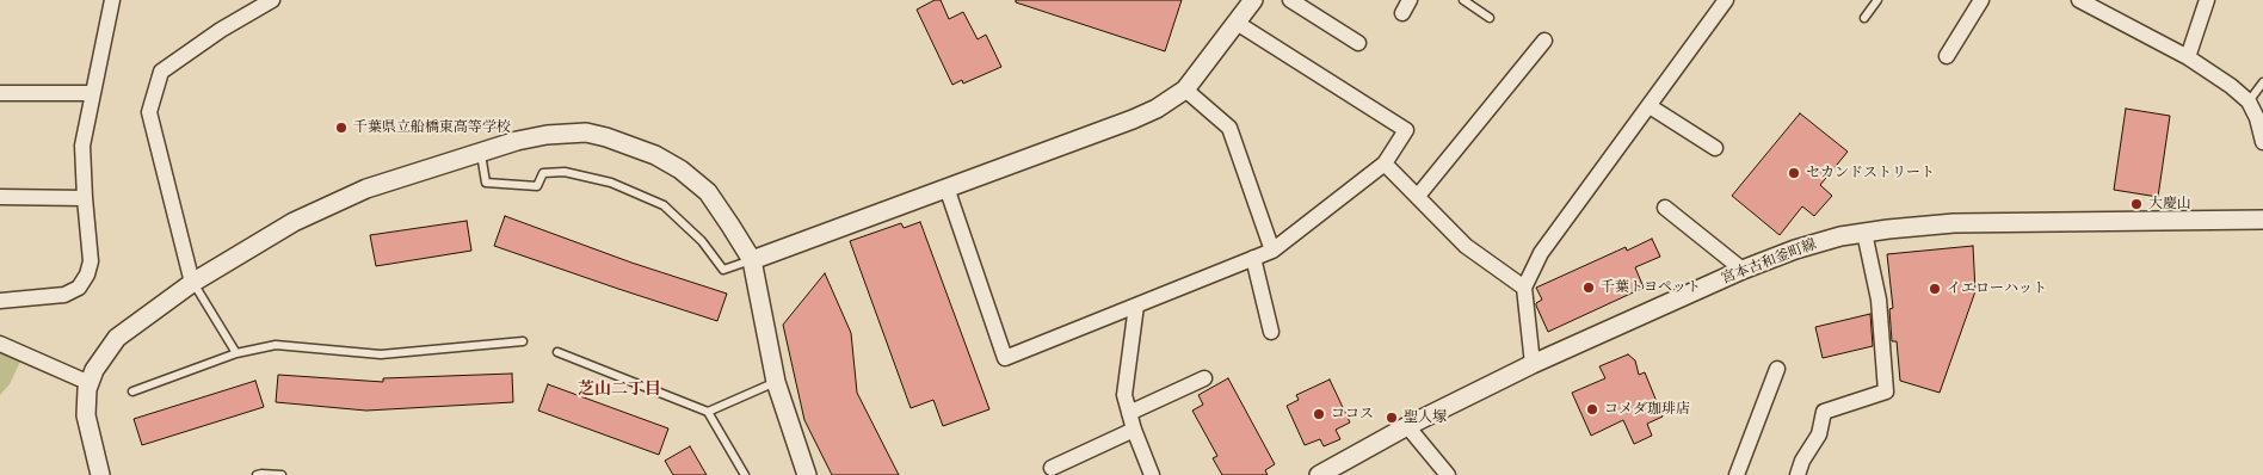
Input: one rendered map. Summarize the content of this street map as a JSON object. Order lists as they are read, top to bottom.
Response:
{
  "streets": {
    "street": ["宮本古和釜町線"]
  },
  "districts": ["芝山二丁目"],
  "places": [
    "千葉県立船橋東高等学校",
    "セカンドストリート",
    "大慶山",
    "千葉トヨペット",
    "イエローハット",
    "コメダ珈琲店",
    "ココス",
    "聖人塚"
  ]
}
